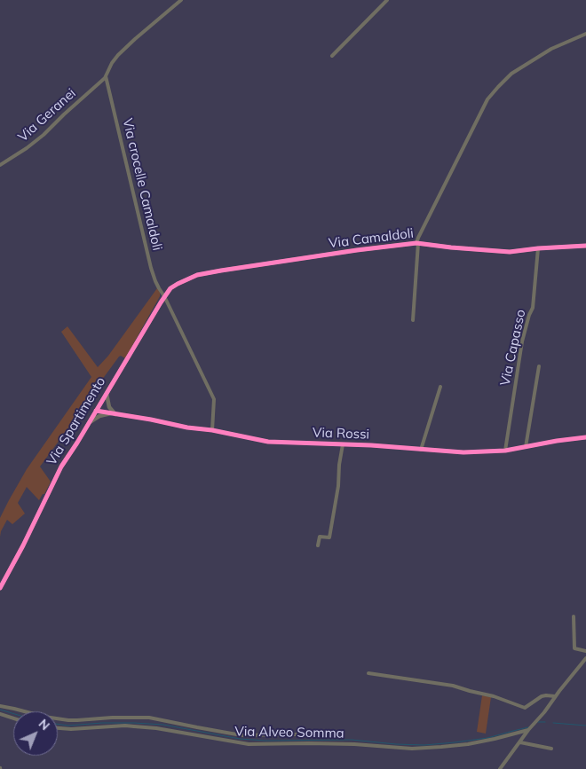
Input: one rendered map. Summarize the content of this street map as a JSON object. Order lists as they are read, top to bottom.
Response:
{
  "streets": {
    "street": [
      "Via Geranei",
      "Via crocelle Camaldoli",
      "Via Camaldoli",
      "Via Capasso",
      "Via Spartimento",
      "Via Rossi",
      "Via Alveo Somma"
    ]
  },
  "crossings": [
    ["Via Geranei", "Via crocelle Camaldoli"],
    ["Via crocelle Camaldoli", "Via Camaldoli"],
    ["Via crocelle Camaldoli", "Via Spartimento"],
    ["Via crocelle Camaldoli", "Via Rossi"],
    ["Via Camaldoli", "Via Capasso"],
    ["Via Camaldoli", "Via Spartimento"],
    ["Via Capasso", "Via Rossi"],
    ["Via Spartimento", "Via Rossi"]
  ],
  "north": "top right"
}
